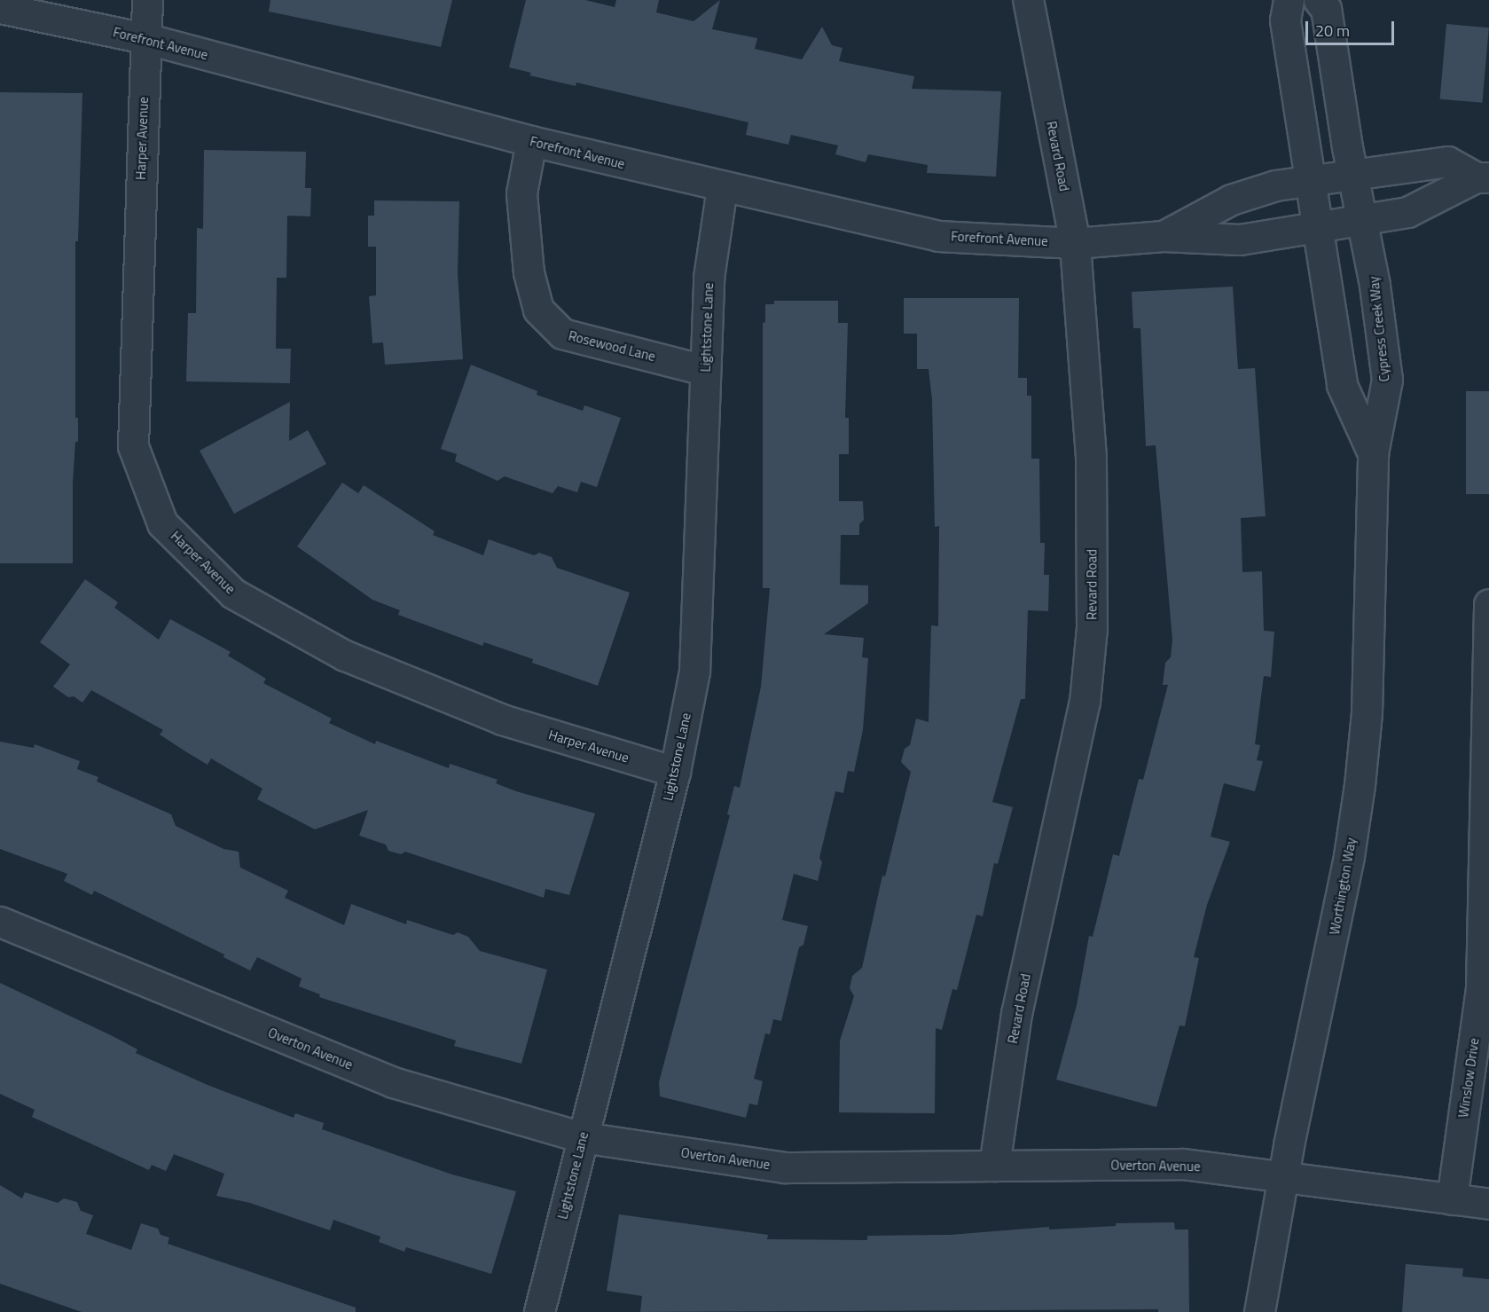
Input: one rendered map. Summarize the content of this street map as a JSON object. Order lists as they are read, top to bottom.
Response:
{
  "streets": {
    "street": [
      "Forefront Avenue",
      "Harper Avenue",
      "Revard Road",
      "Lightstone Lane",
      "Cypress Creek Way",
      "Rosewood Lane",
      "Worthington Way",
      "Overton Avenue",
      "Winslow Drive"
    ]
  },
  "crossings": [
    ["Forefront Avenue", "Harper Avenue"],
    ["Forefront Avenue", "Revard Road"],
    ["Forefront Avenue", "Lightstone Lane"],
    ["Forefront Avenue", "Cypress Creek Way"],
    ["Forefront Avenue", "Rosewood Lane"],
    ["Harper Avenue", "Lightstone Lane"],
    ["Revard Road", "Overton Avenue"],
    ["Lightstone Lane", "Rosewood Lane"],
    ["Lightstone Lane", "Overton Avenue"],
    ["Cypress Creek Way", "Worthington Way"],
    ["Worthington Way", "Overton Avenue"],
    ["Overton Avenue", "Winslow Drive"]
  ],
  "scale_bar": "20 m"
}
